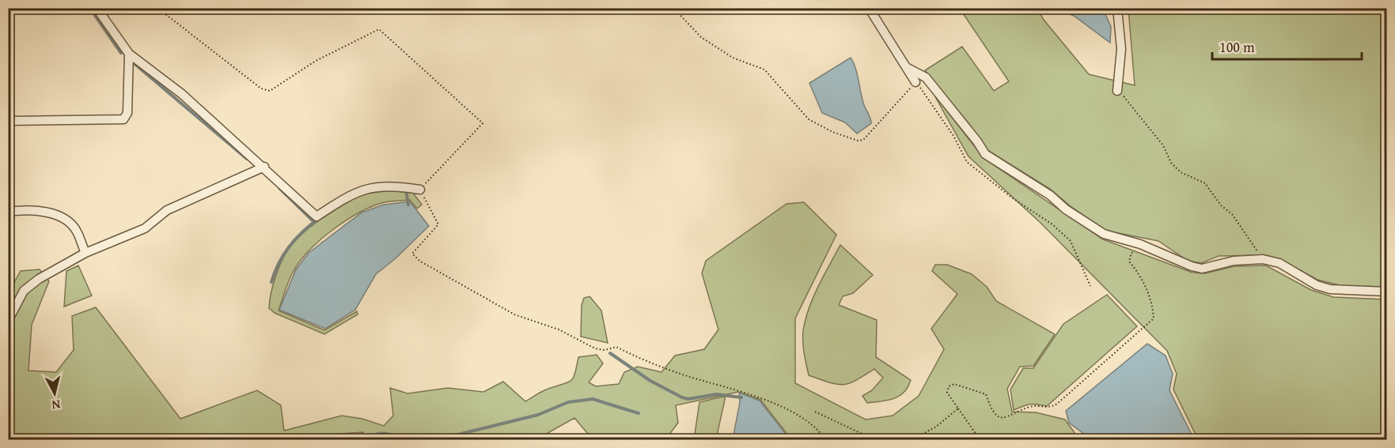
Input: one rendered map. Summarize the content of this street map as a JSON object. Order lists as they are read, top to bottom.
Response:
{
  "scale_bar": "100 m",
  "north": "bottom"
}
